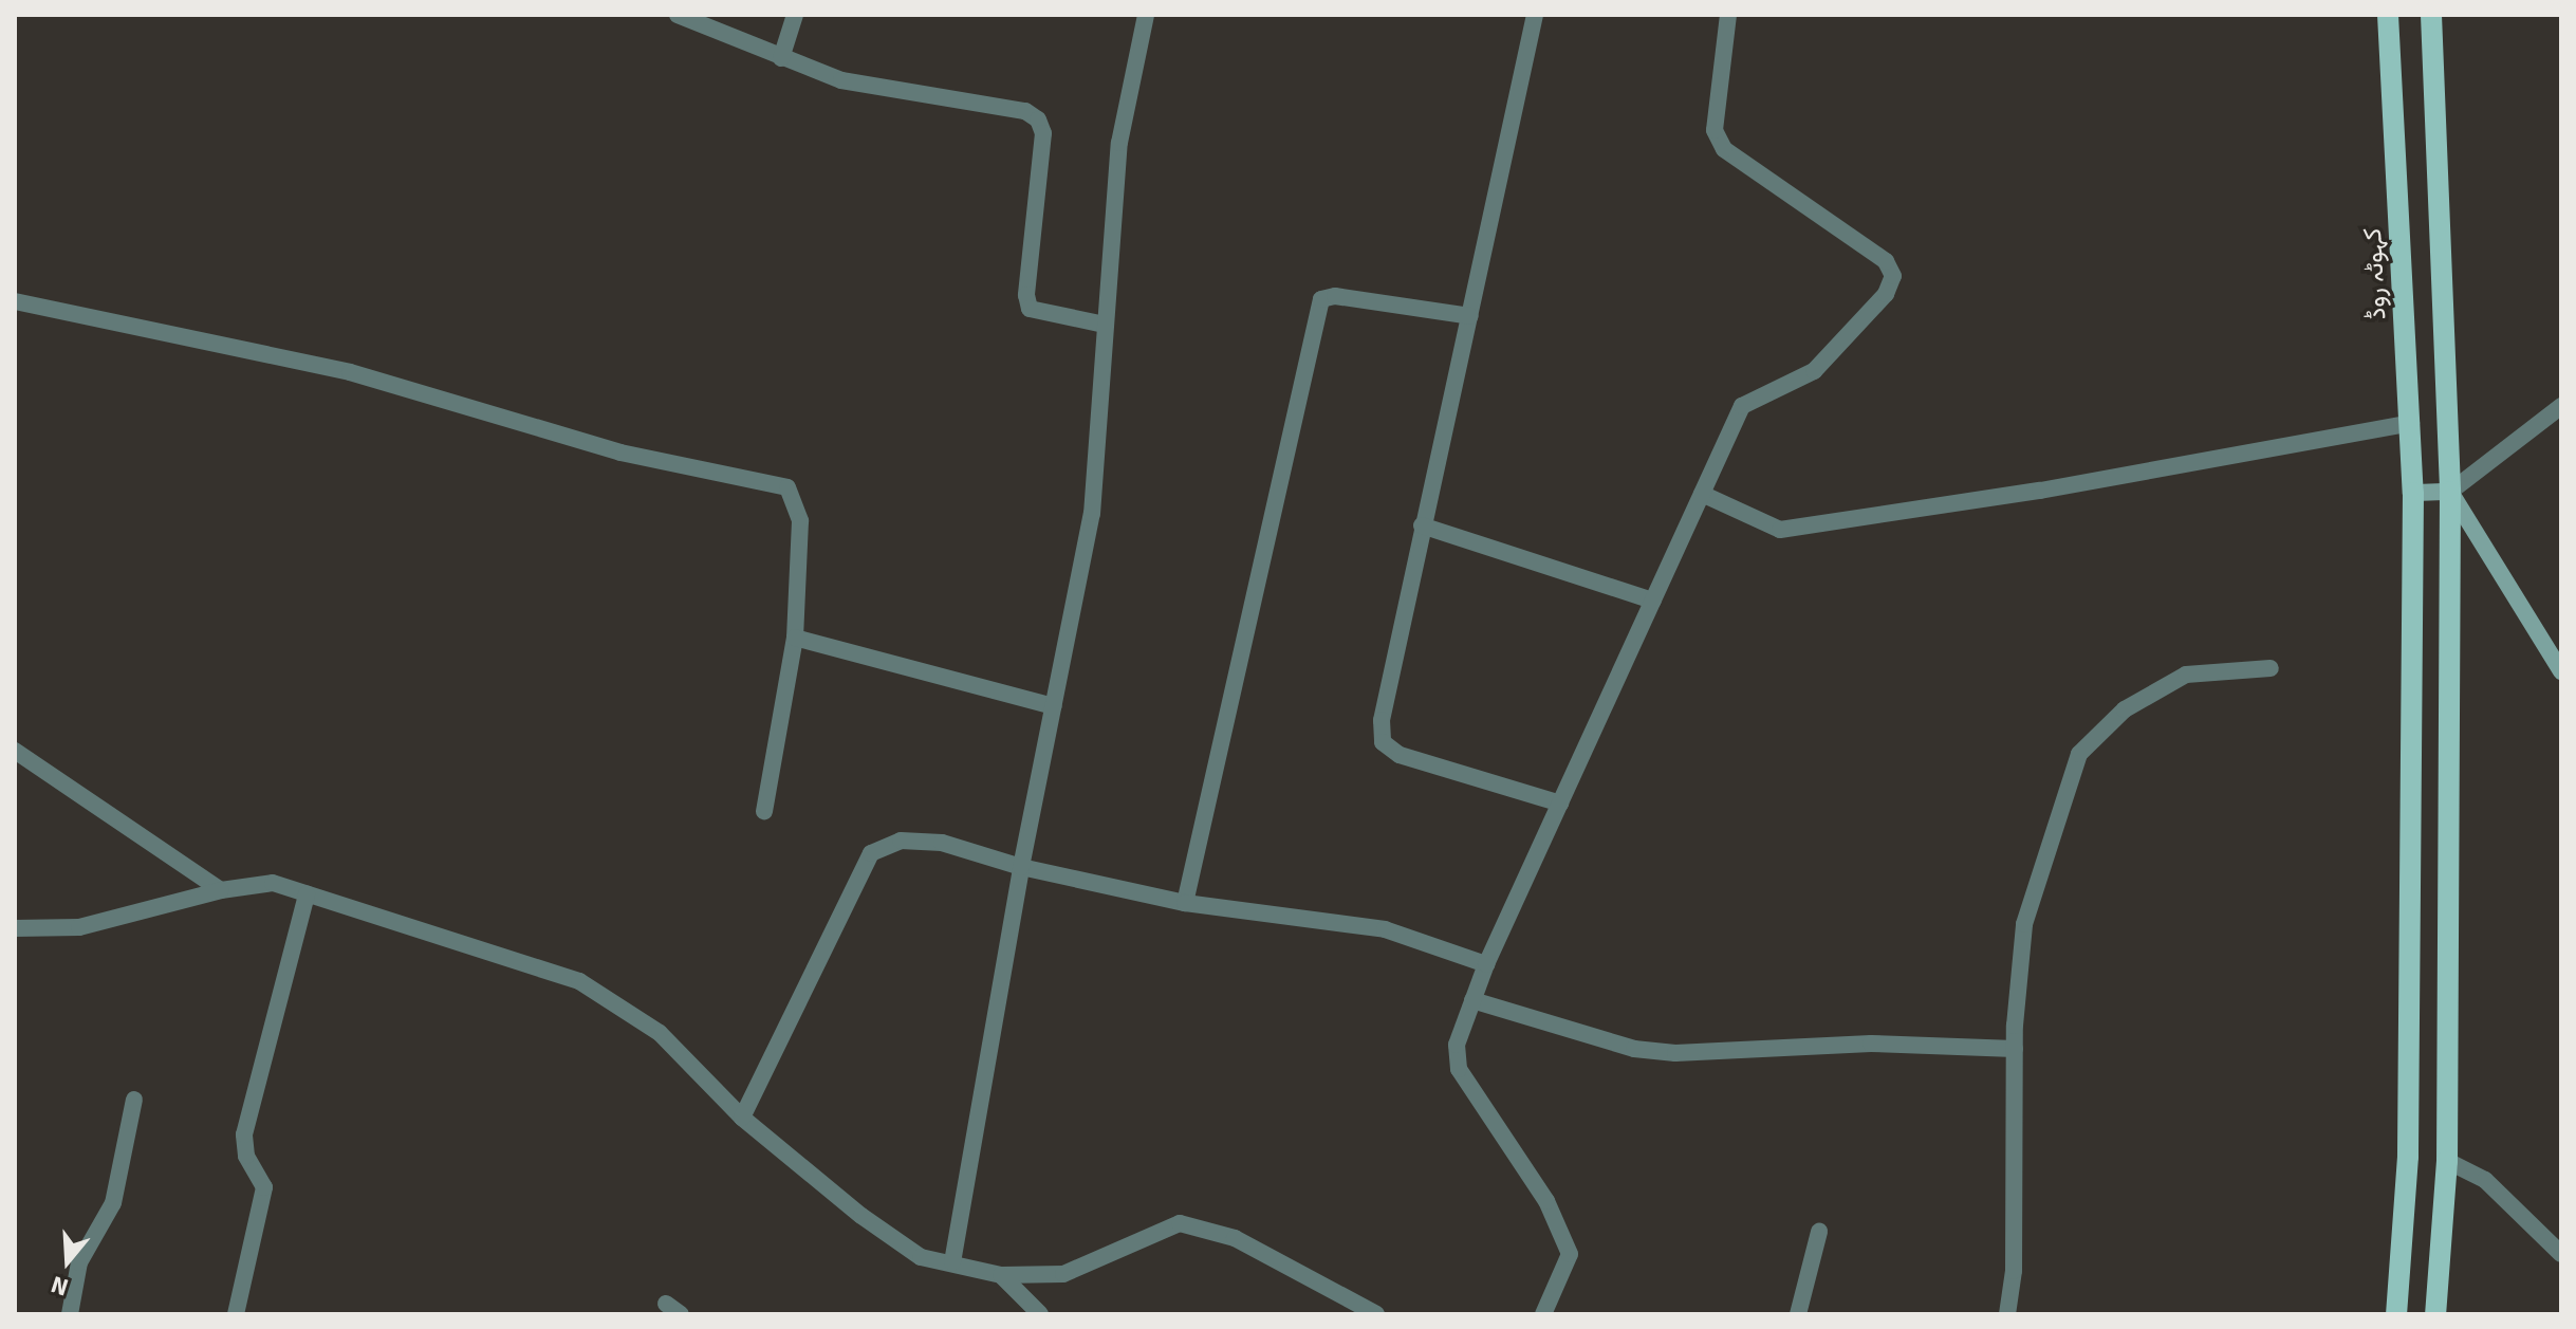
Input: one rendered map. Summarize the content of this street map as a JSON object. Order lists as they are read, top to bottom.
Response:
{
  "streets": {
    "main road": ["کہوٹہ روڈ"]
  },
  "north": "bottom"
}
